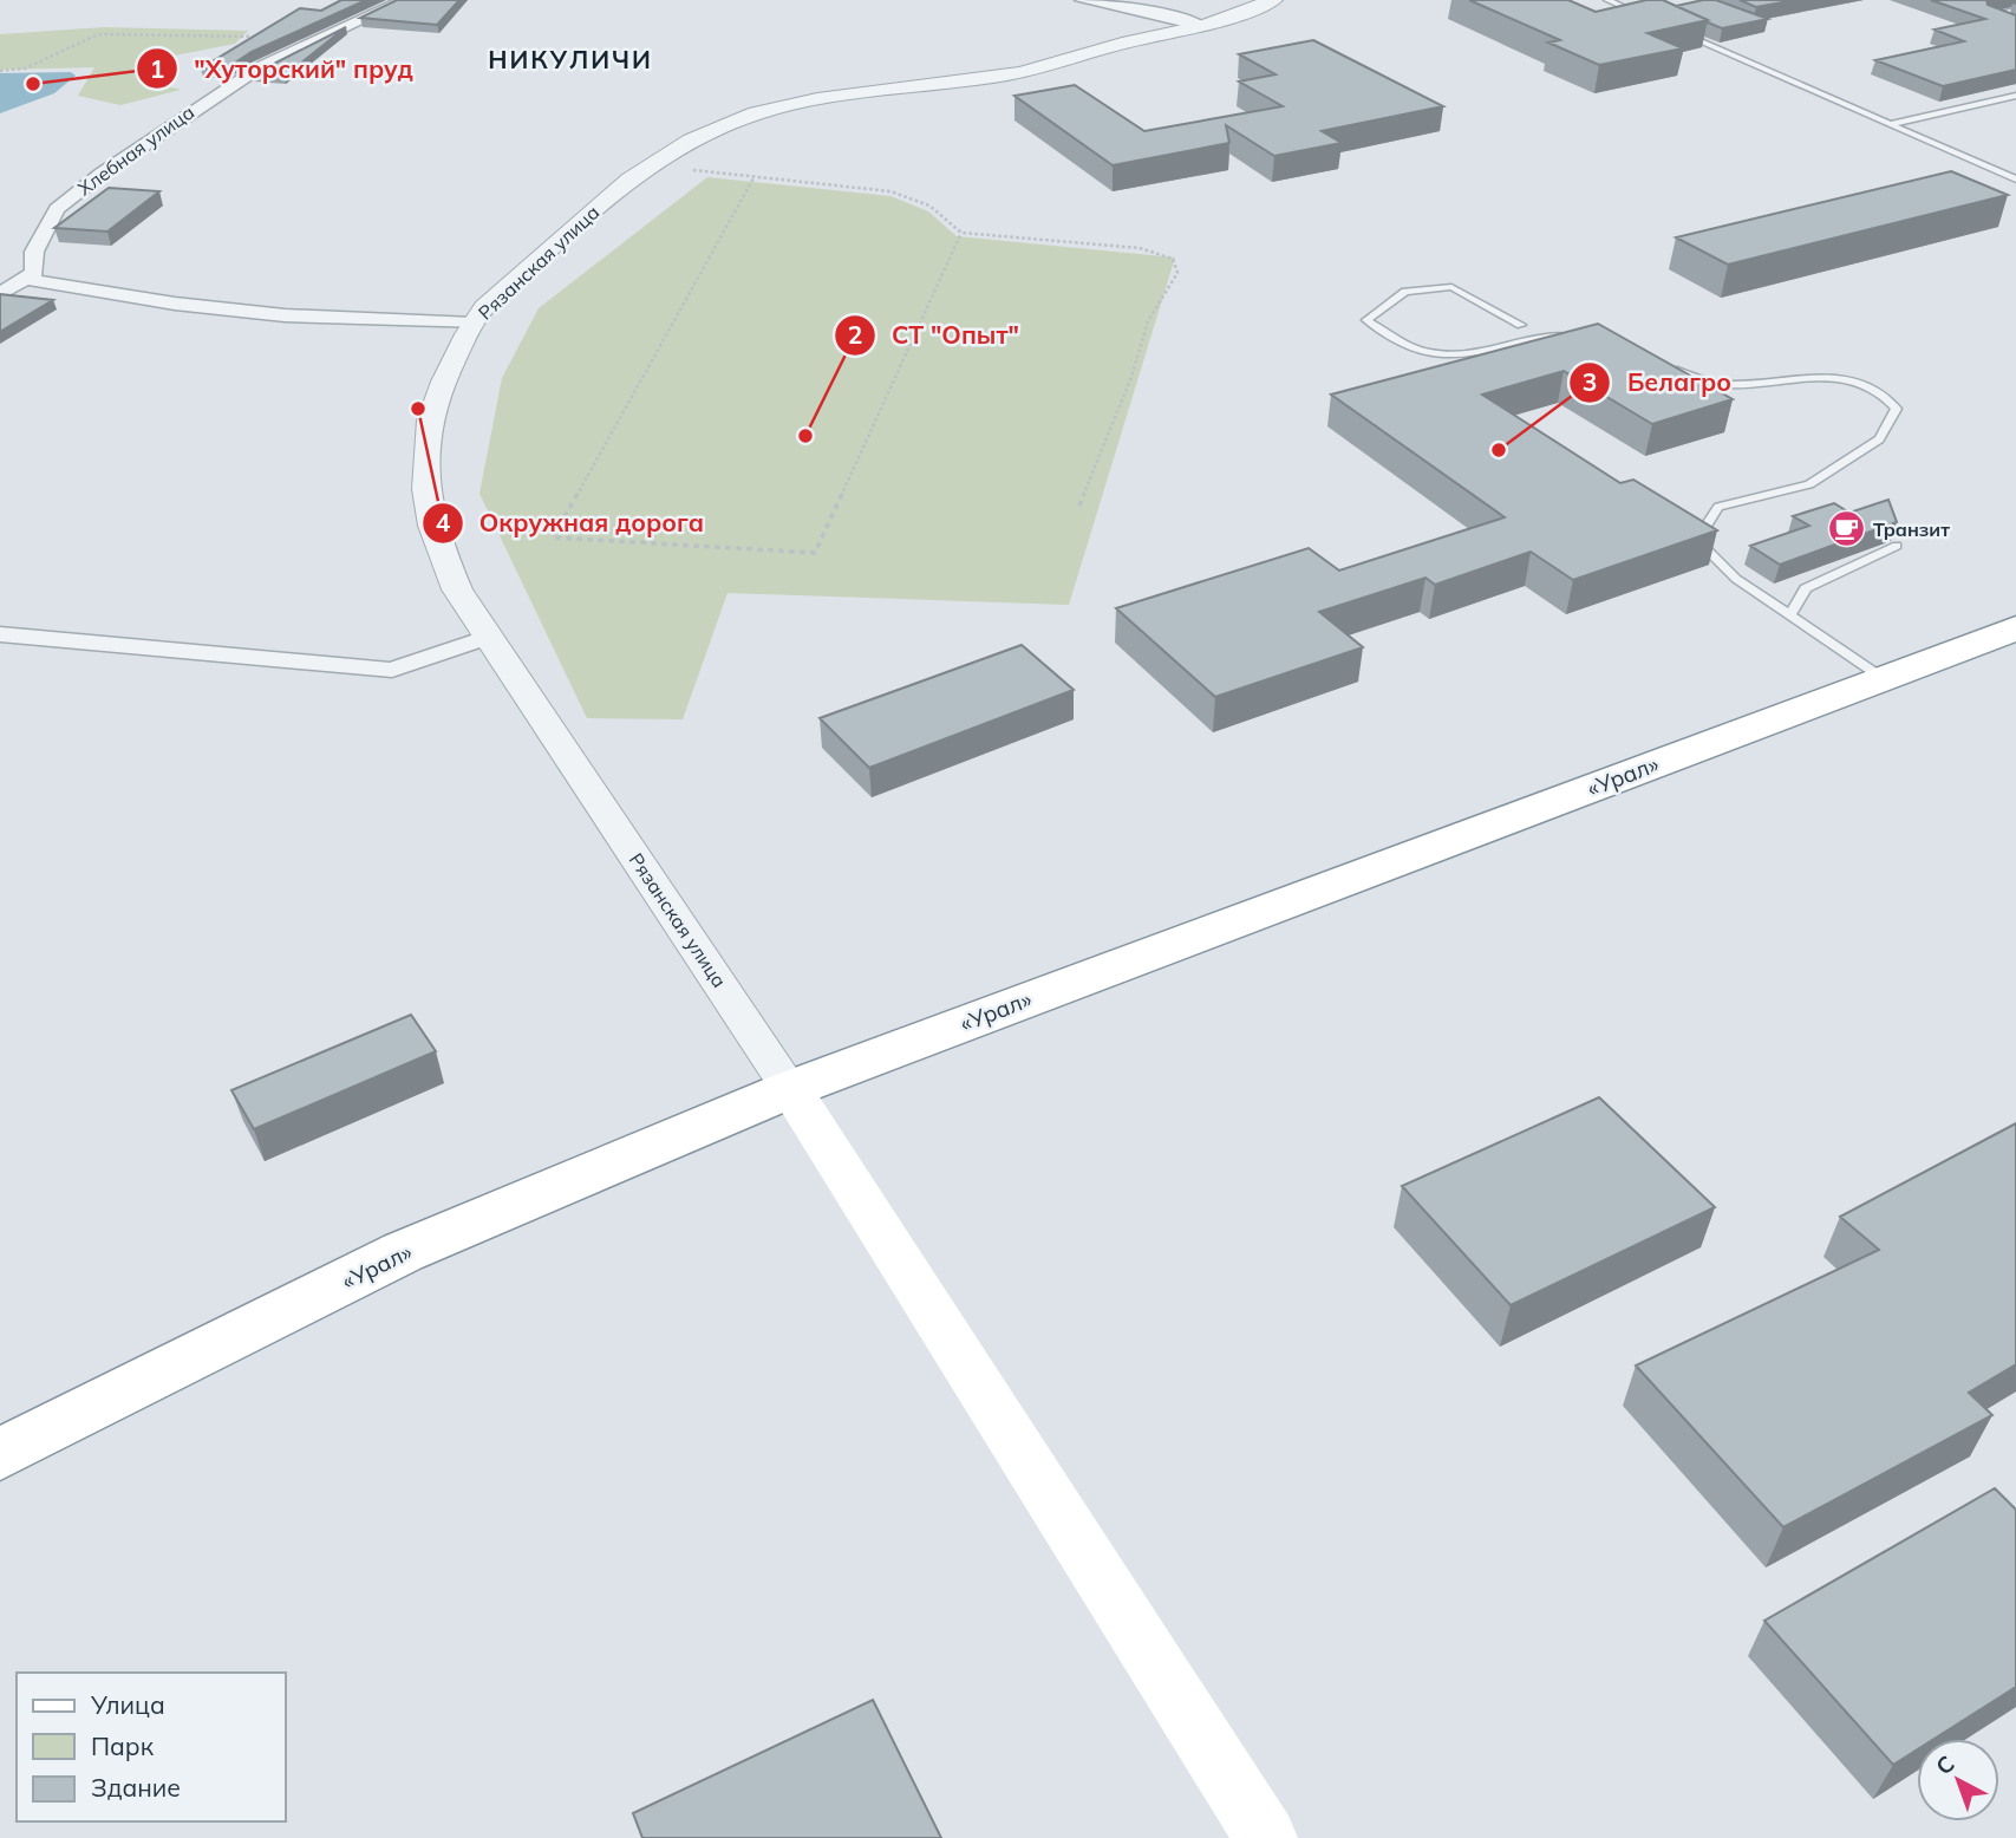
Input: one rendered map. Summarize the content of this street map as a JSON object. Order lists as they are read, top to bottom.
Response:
{
  "streets": {
    "highway": ["«Урал»"],
    "street": ["Хлебная улица", "Рязанская улица"]
  },
  "crossings": [
    ["Рязанская улица", "«Урал»"]
  ],
  "districts": ["НИКУЛИЧИ"],
  "places": {
    "other": [
      "\"Хуторский\" пруд",
      "Окружная дорога",
      "СТ \"Опыт\"",
      "Белагро"
    ],
    "cafe": ["Транзит"]
  },
  "legend": ["Улица", "Парк", "Здание"],
  "north": "top left"
}
